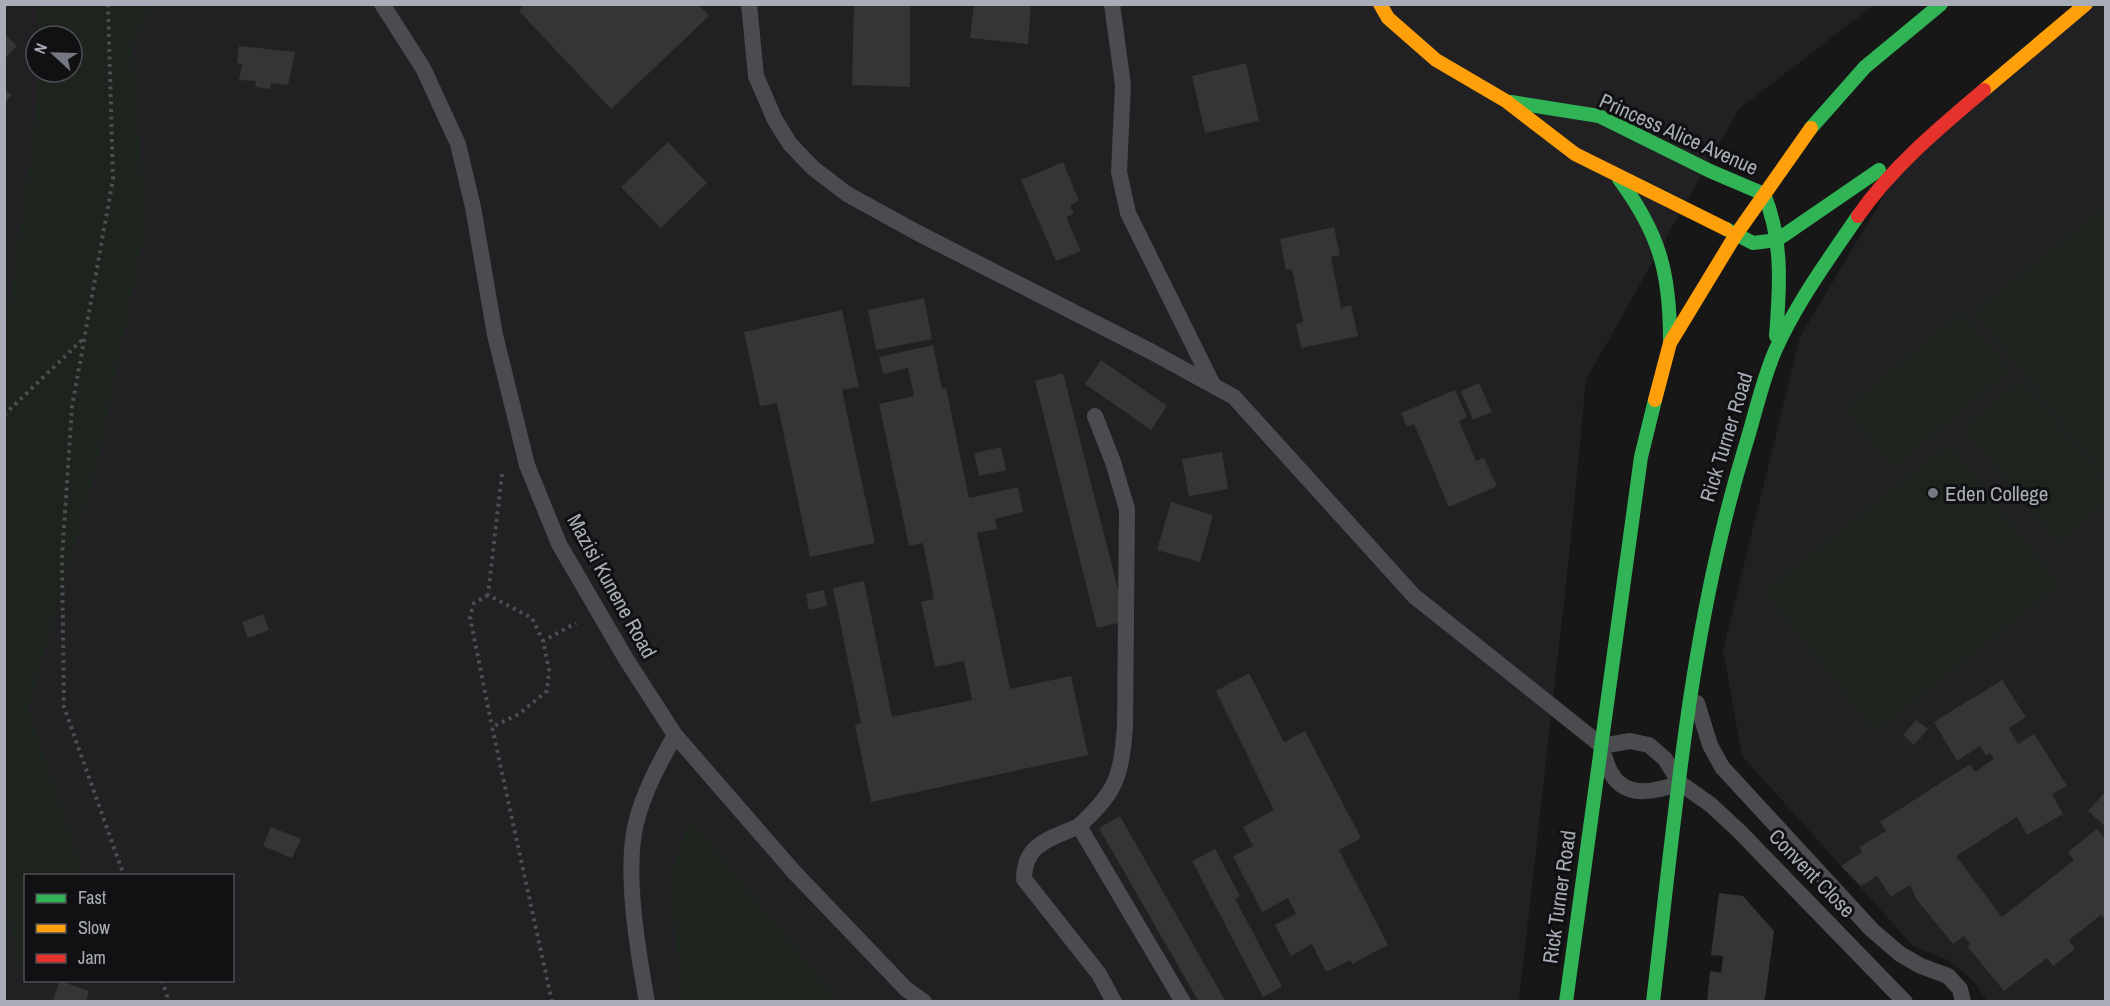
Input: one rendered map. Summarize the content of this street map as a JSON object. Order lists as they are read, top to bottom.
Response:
{
  "streets": {
    "main road": ["Princess Alice Avenue", "Rick Turner Road"],
    "lane": ["Mazisi Kunene Road", "Convent Close"]
  },
  "crossings": [
    ["Princess Alice Avenue", "Rick Turner Road"],
    ["Rick Turner Road", "Convent Close"]
  ],
  "places": ["Eden College"],
  "legend": ["Fast", "Slow", "Jam"],
  "north": "left"
}
